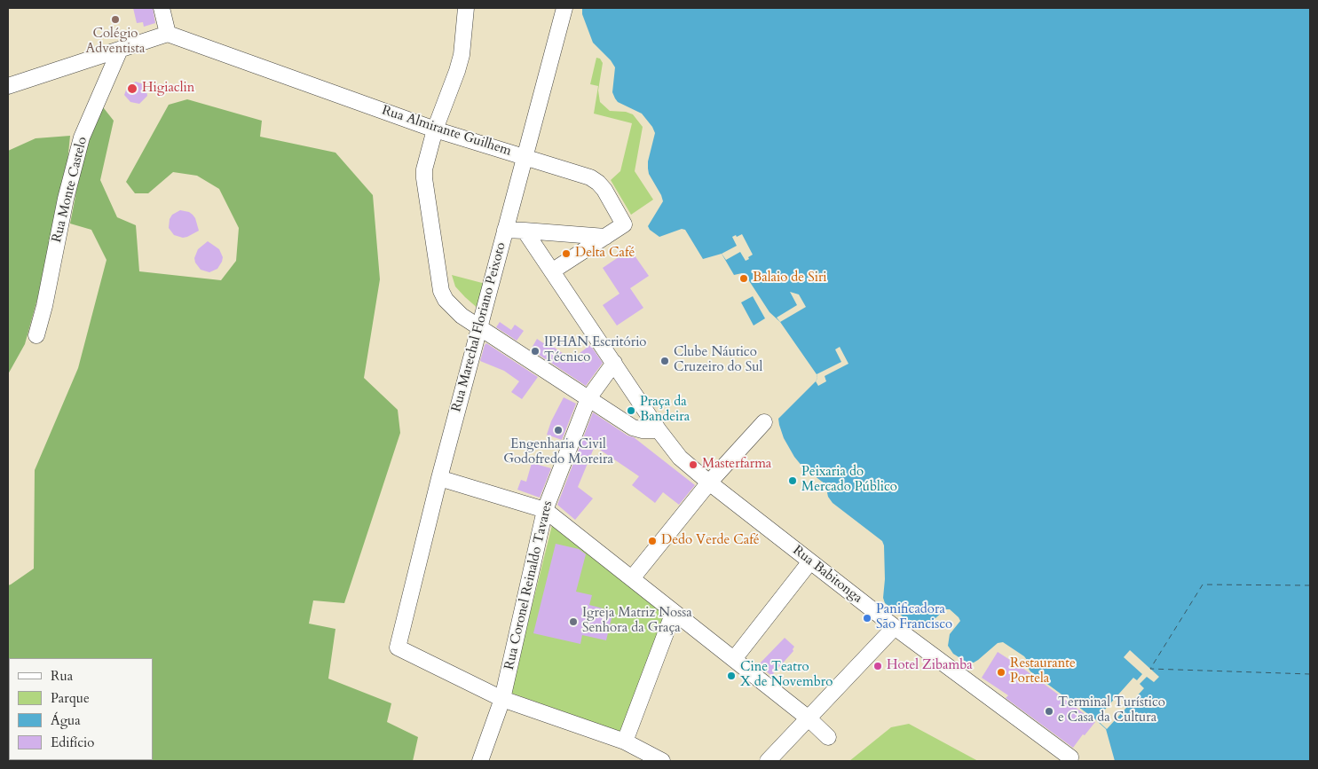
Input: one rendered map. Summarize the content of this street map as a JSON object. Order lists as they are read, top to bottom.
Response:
{
  "streets": {
    "street": [
      "Rua Almirante Guilhem",
      "Rua Monte Castelo",
      "Rua Marechal Floriano Peixoto",
      "Rua Babitonga",
      "Rua Coronel Reinaldo Tavares"
    ]
  },
  "crossings": [
    ["Rua Almirante Guilhem", "Rua Marechal Floriano Peixoto"],
    ["Rua Almirante Guilhem", "Rua Babitonga"],
    ["Rua Marechal Floriano Peixoto", "Rua Coronel Reinaldo Tavares"]
  ],
  "places": [
    "Colégio Adventista",
    "Higiaclin",
    "Delta Café",
    "Balaio de Siri",
    "IPHAN Escritório Técnico",
    "Clube Náutico Cruzeiro do Sul",
    "Praça da Bandeira",
    "Engenharia Civil Godofredo Moreira",
    "Masterfarma",
    "Peixaria do Mercado Público",
    "Dedo Verde Café",
    "Panificadora São Francisco",
    "Igreja Matriz Nossa Senhora da Graça",
    "Hotel Zibamba",
    "Restaurante Portela",
    "Cine Teatro X de Novembro",
    "Terminal Turístico e Casa da Cultura"
  ],
  "legend": [
    "Rua",
    "Parque",
    "Água",
    "Edifício"
  ]
}
